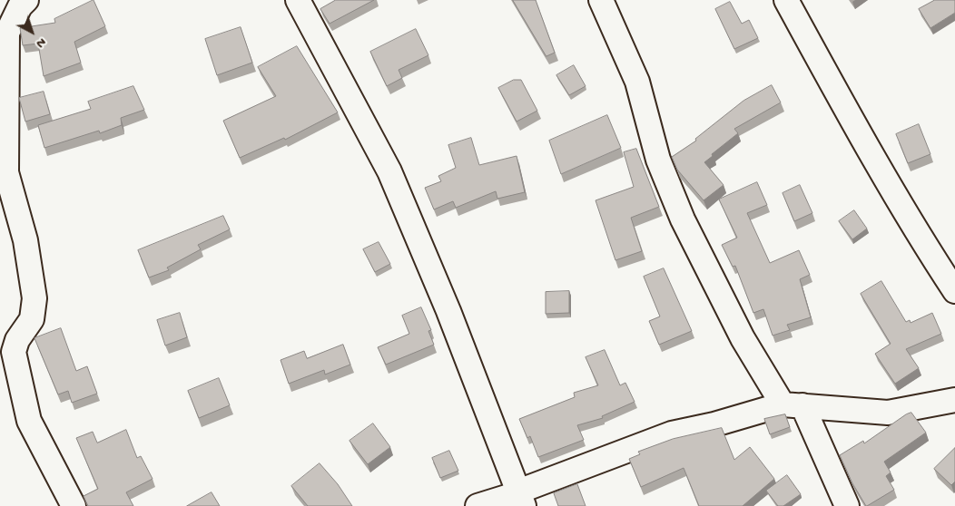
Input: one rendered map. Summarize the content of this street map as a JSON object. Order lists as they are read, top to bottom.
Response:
{
  "north": "bottom right"
}
